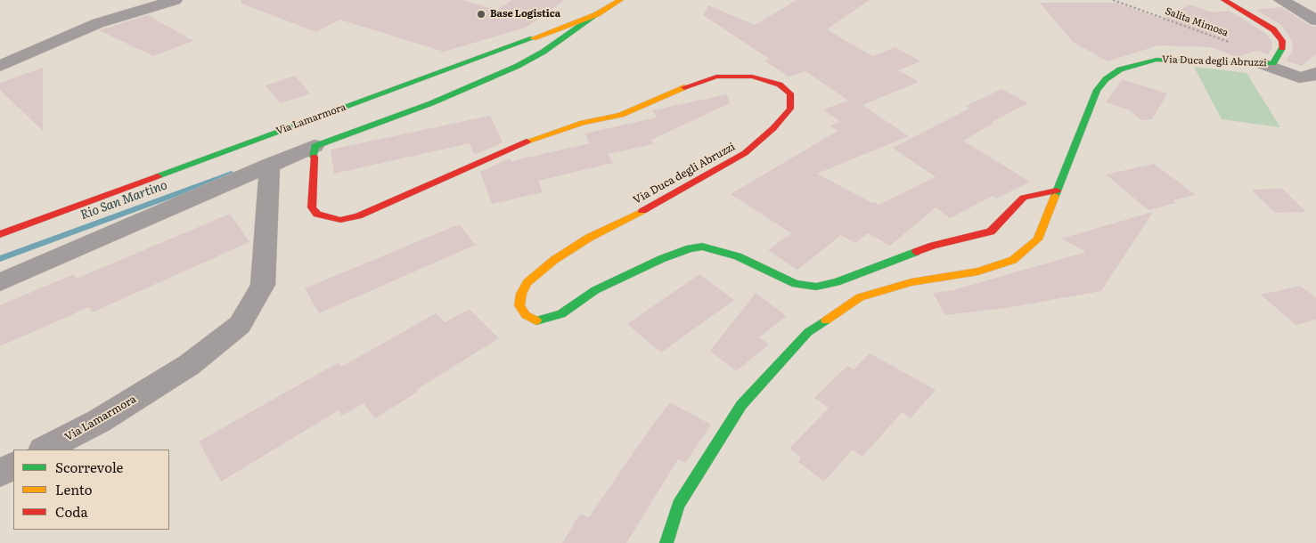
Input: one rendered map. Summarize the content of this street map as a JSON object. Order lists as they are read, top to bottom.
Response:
{
  "streets": {
    "street": ["Via Duca degli Abruzzi", "Via Lamarmora"],
    "path": ["Salita Mimosa"]
  },
  "crossings": [
    ["Salita Mimosa", "Via Duca degli Abruzzi"]
  ],
  "water": ["Rio San Martino"],
  "places": ["Base Logistica"],
  "legend": ["Scorrevole", "Lento", "Coda"]
}
